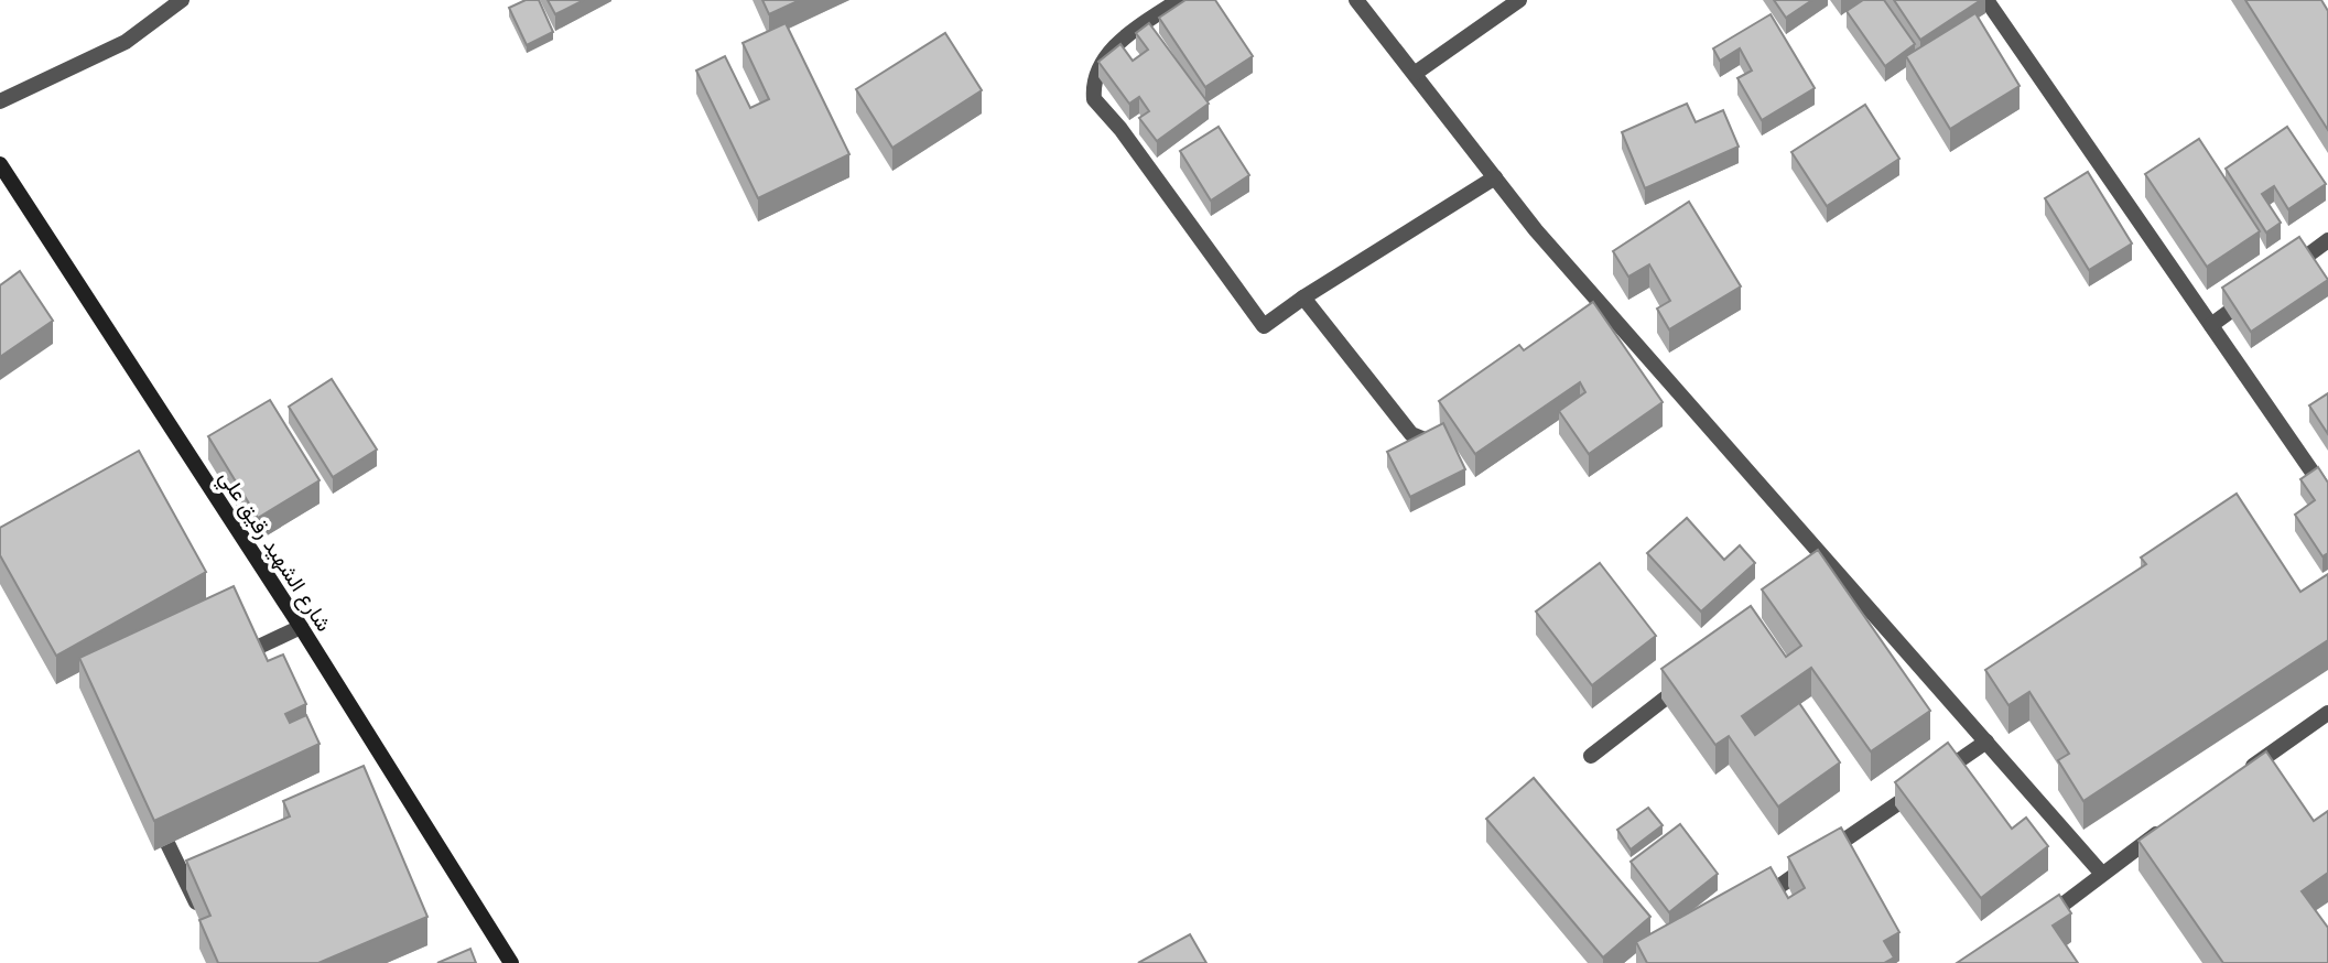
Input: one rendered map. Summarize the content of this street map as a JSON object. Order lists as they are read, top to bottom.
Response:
{
  "streets": {
    "street": ["شارع الشهيد رقيق علي"]
  }
}
